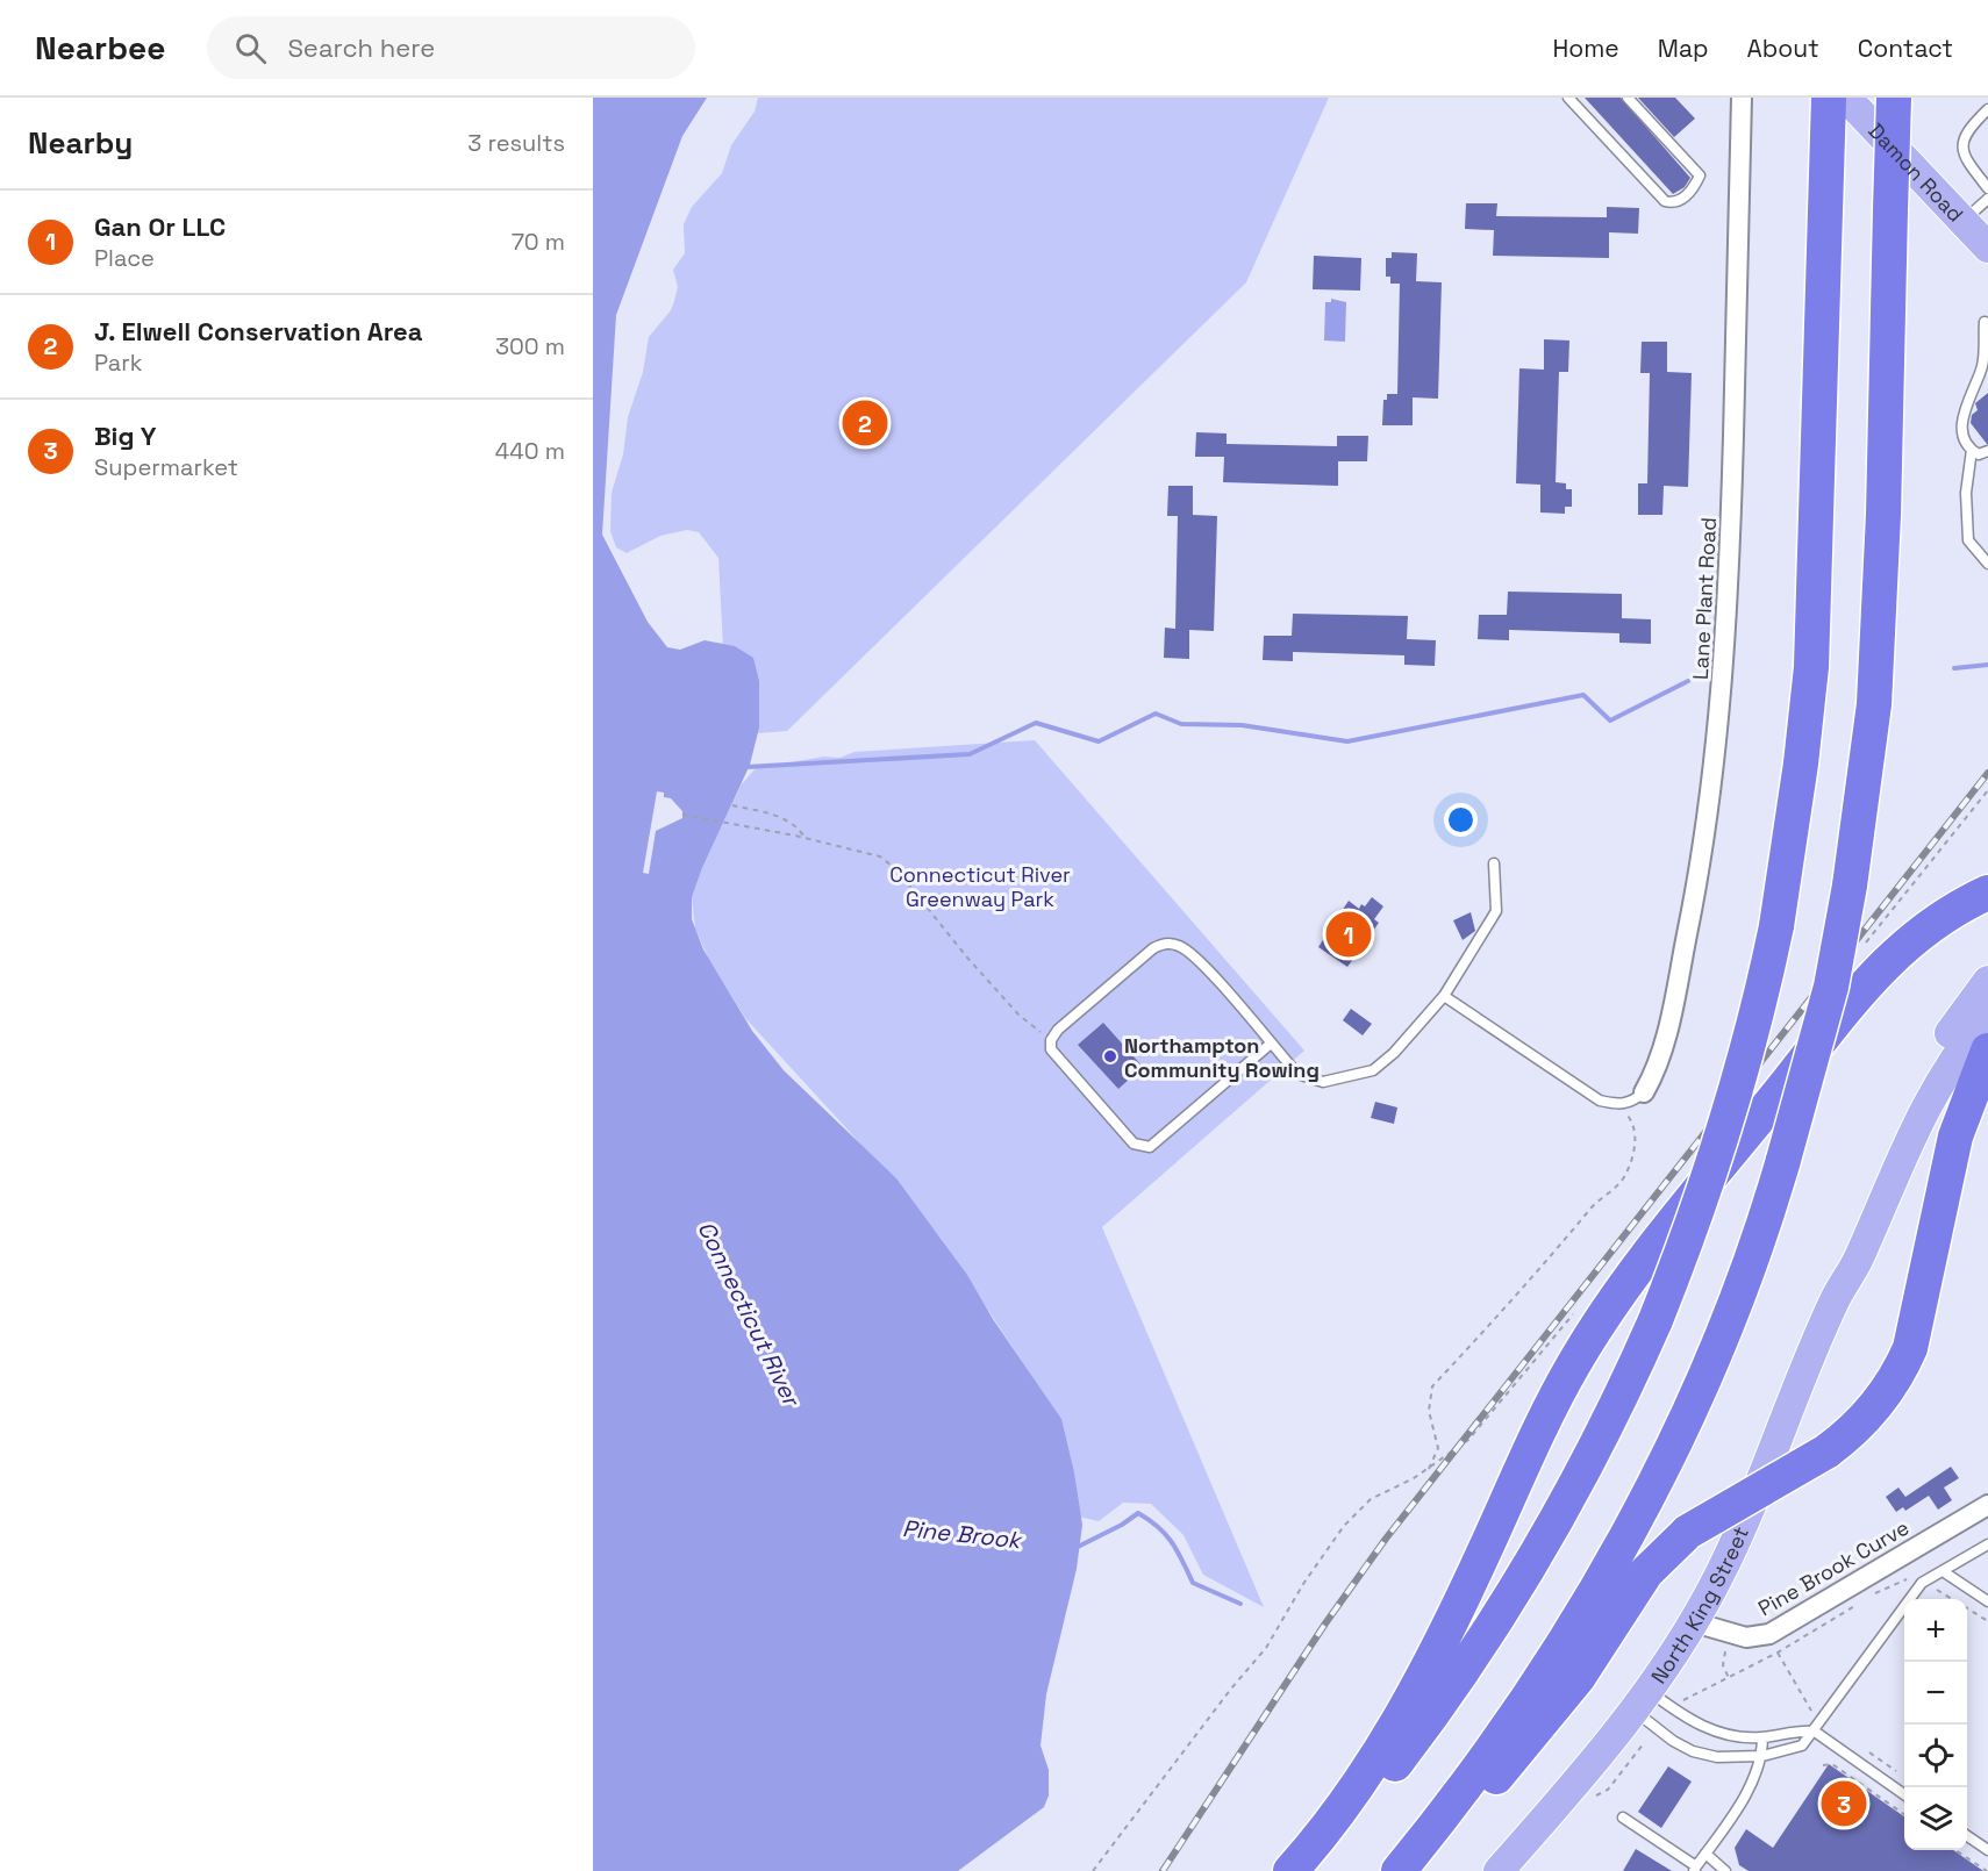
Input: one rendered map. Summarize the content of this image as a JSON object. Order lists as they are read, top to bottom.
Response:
{
  "streets": {
    "main road": ["Damon Road", "North King Street"],
    "street": ["Lane Plant Road", "Pine Brook Curve"]
  },
  "crossings": [
    ["Pine Brook Curve", "North King Street"]
  ],
  "water": ["Connecticut River", "Pine Brook"],
  "parks": ["Connecticut River Greenway Park"],
  "places": ["Northampton Community Rowing"],
  "page": {
    "header": "Nearbee",
    "search": "Search here",
    "nav": [
      "Home",
      "Map",
      "About",
      "Contact"
    ],
    "heading": ["Nearby", "3 results"],
    "list": [
      {
        "mark": "1",
        "name": "Gan Or LLC",
        "note": "Place",
        "value": "70 m"
      },
      {
        "mark": "2",
        "name": "J. Elwell Conservation Area",
        "note": "Park",
        "value": "300 m"
      },
      {
        "mark": "3",
        "name": "Big Y",
        "note": "Supermarket",
        "value": "440 m"
      }
    ],
    "pins": ["2", "1", "3"],
    "map_buttons": ["+", "−"]
  }
}
